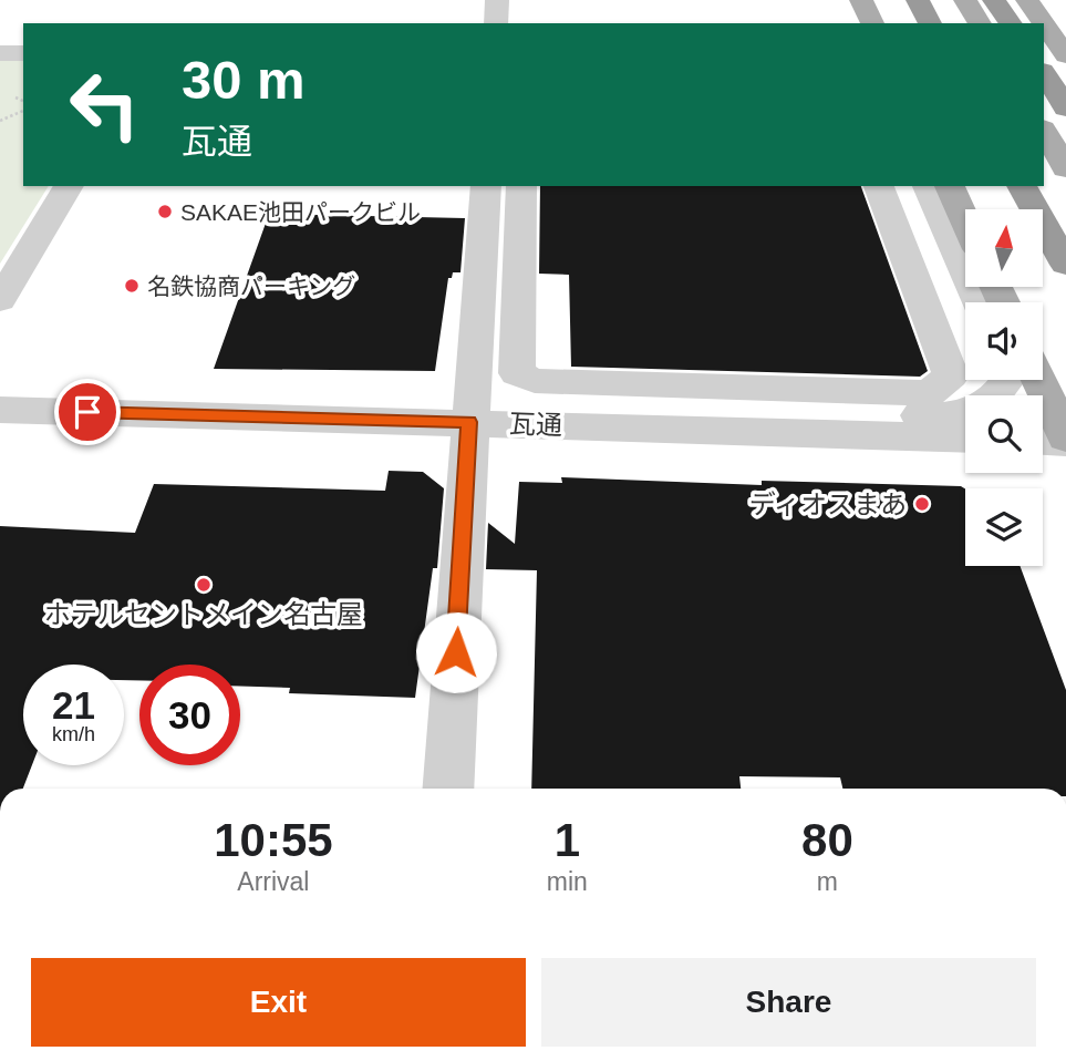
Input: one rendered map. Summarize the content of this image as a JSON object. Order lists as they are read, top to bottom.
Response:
{
  "streets": {
    "street": ["瓦通"]
  },
  "places": [
    "SAKAE池田パークビル",
    "名鉄協商パーキング",
    "ディオスまあ",
    "ホテルセントメイン名古屋"
  ],
  "north": "top",
  "page": {
    "turn": ["30 m", "瓦通"],
    "speed": "21 km/h",
    "limit": "30",
    "eta": [
      "10:55",
      "Arrival",
      "1",
      "min",
      "80",
      "m"
    ],
    "buttons": ["Exit", "Share"]
  }
}
